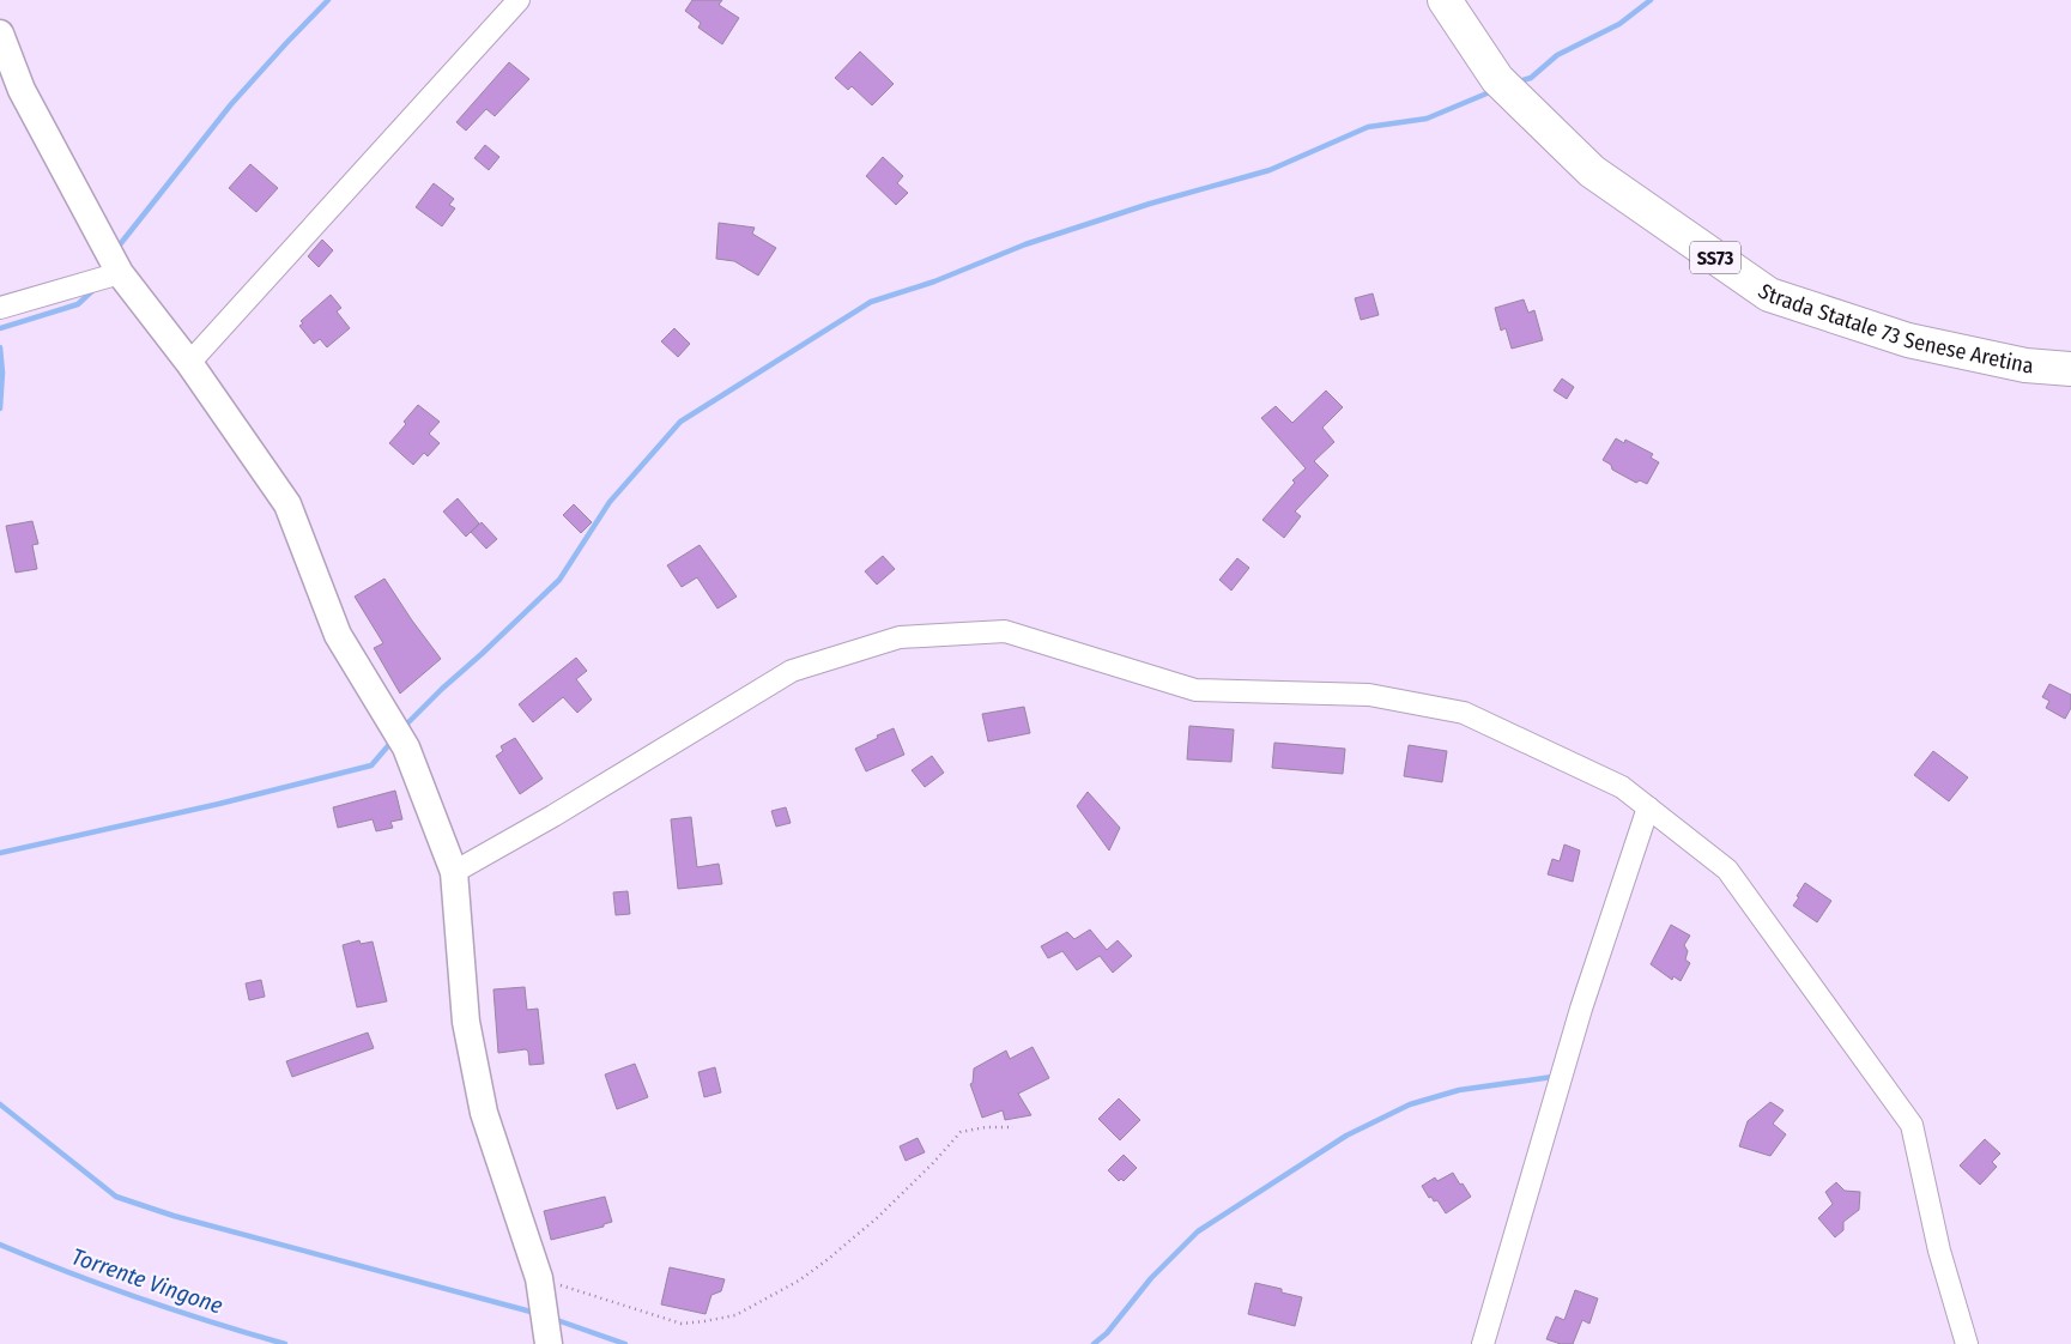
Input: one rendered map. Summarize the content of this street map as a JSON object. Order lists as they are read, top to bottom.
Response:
{
  "streets": {
    "main road": ["SS73", "Strada Statale 73 Senese Aretina"]
  },
  "water": ["Torrente Vingone"]
}
